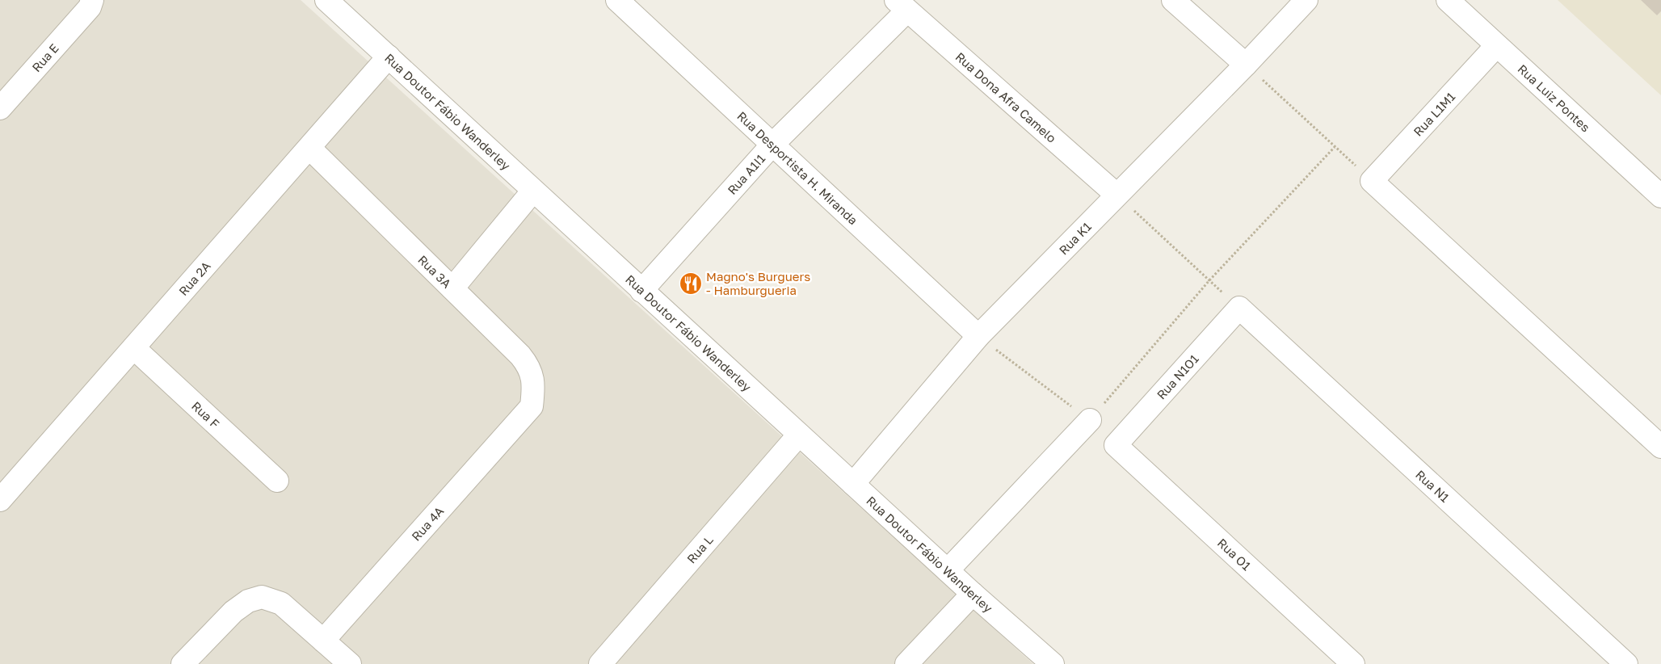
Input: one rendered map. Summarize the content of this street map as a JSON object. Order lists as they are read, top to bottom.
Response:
{
  "streets": {
    "street": [
      "Rua E",
      "Rua Dona Afra Camelo",
      "Rua Luiz Pontes",
      "Rua Doutor Fábio Wanderley",
      "Rua L1M1",
      "Rua Desportista H. Miranda",
      "Rua A1I1",
      "Rua K1",
      "Rua 3A",
      "Rua 2A",
      "Rua N1O1",
      "Rua F",
      "Rua N1",
      "Rua 4A",
      "Rua L",
      "Rua O1"
    ]
  },
  "crossings": [
    ["Rua Dona Afra Camelo", "Rua A1I1"],
    ["Rua Dona Afra Camelo", "Rua K1"],
    ["Rua Luiz Pontes", "Rua L1M1"],
    ["Rua Doutor Fábio Wanderley", "Rua A1I1"],
    ["Rua Doutor Fábio Wanderley", "Rua K1"],
    ["Rua Doutor Fábio Wanderley", "Rua 2A"],
    ["Rua Doutor Fábio Wanderley", "Rua L"],
    ["Rua Desportista H. Miranda", "Rua A1I1"],
    ["Rua Desportista H. Miranda", "Rua K1"],
    ["Rua 3A", "Rua 2A"],
    ["Rua 3A", "Rua 4A"],
    ["Rua 2A", "Rua F"],
    ["Rua N1O1", "Rua N1"],
    ["Rua N1O1", "Rua O1"]
  ],
  "places": {
    "restaurant": ["Magno's Burguers - Hamburgueria"]
  }
}
